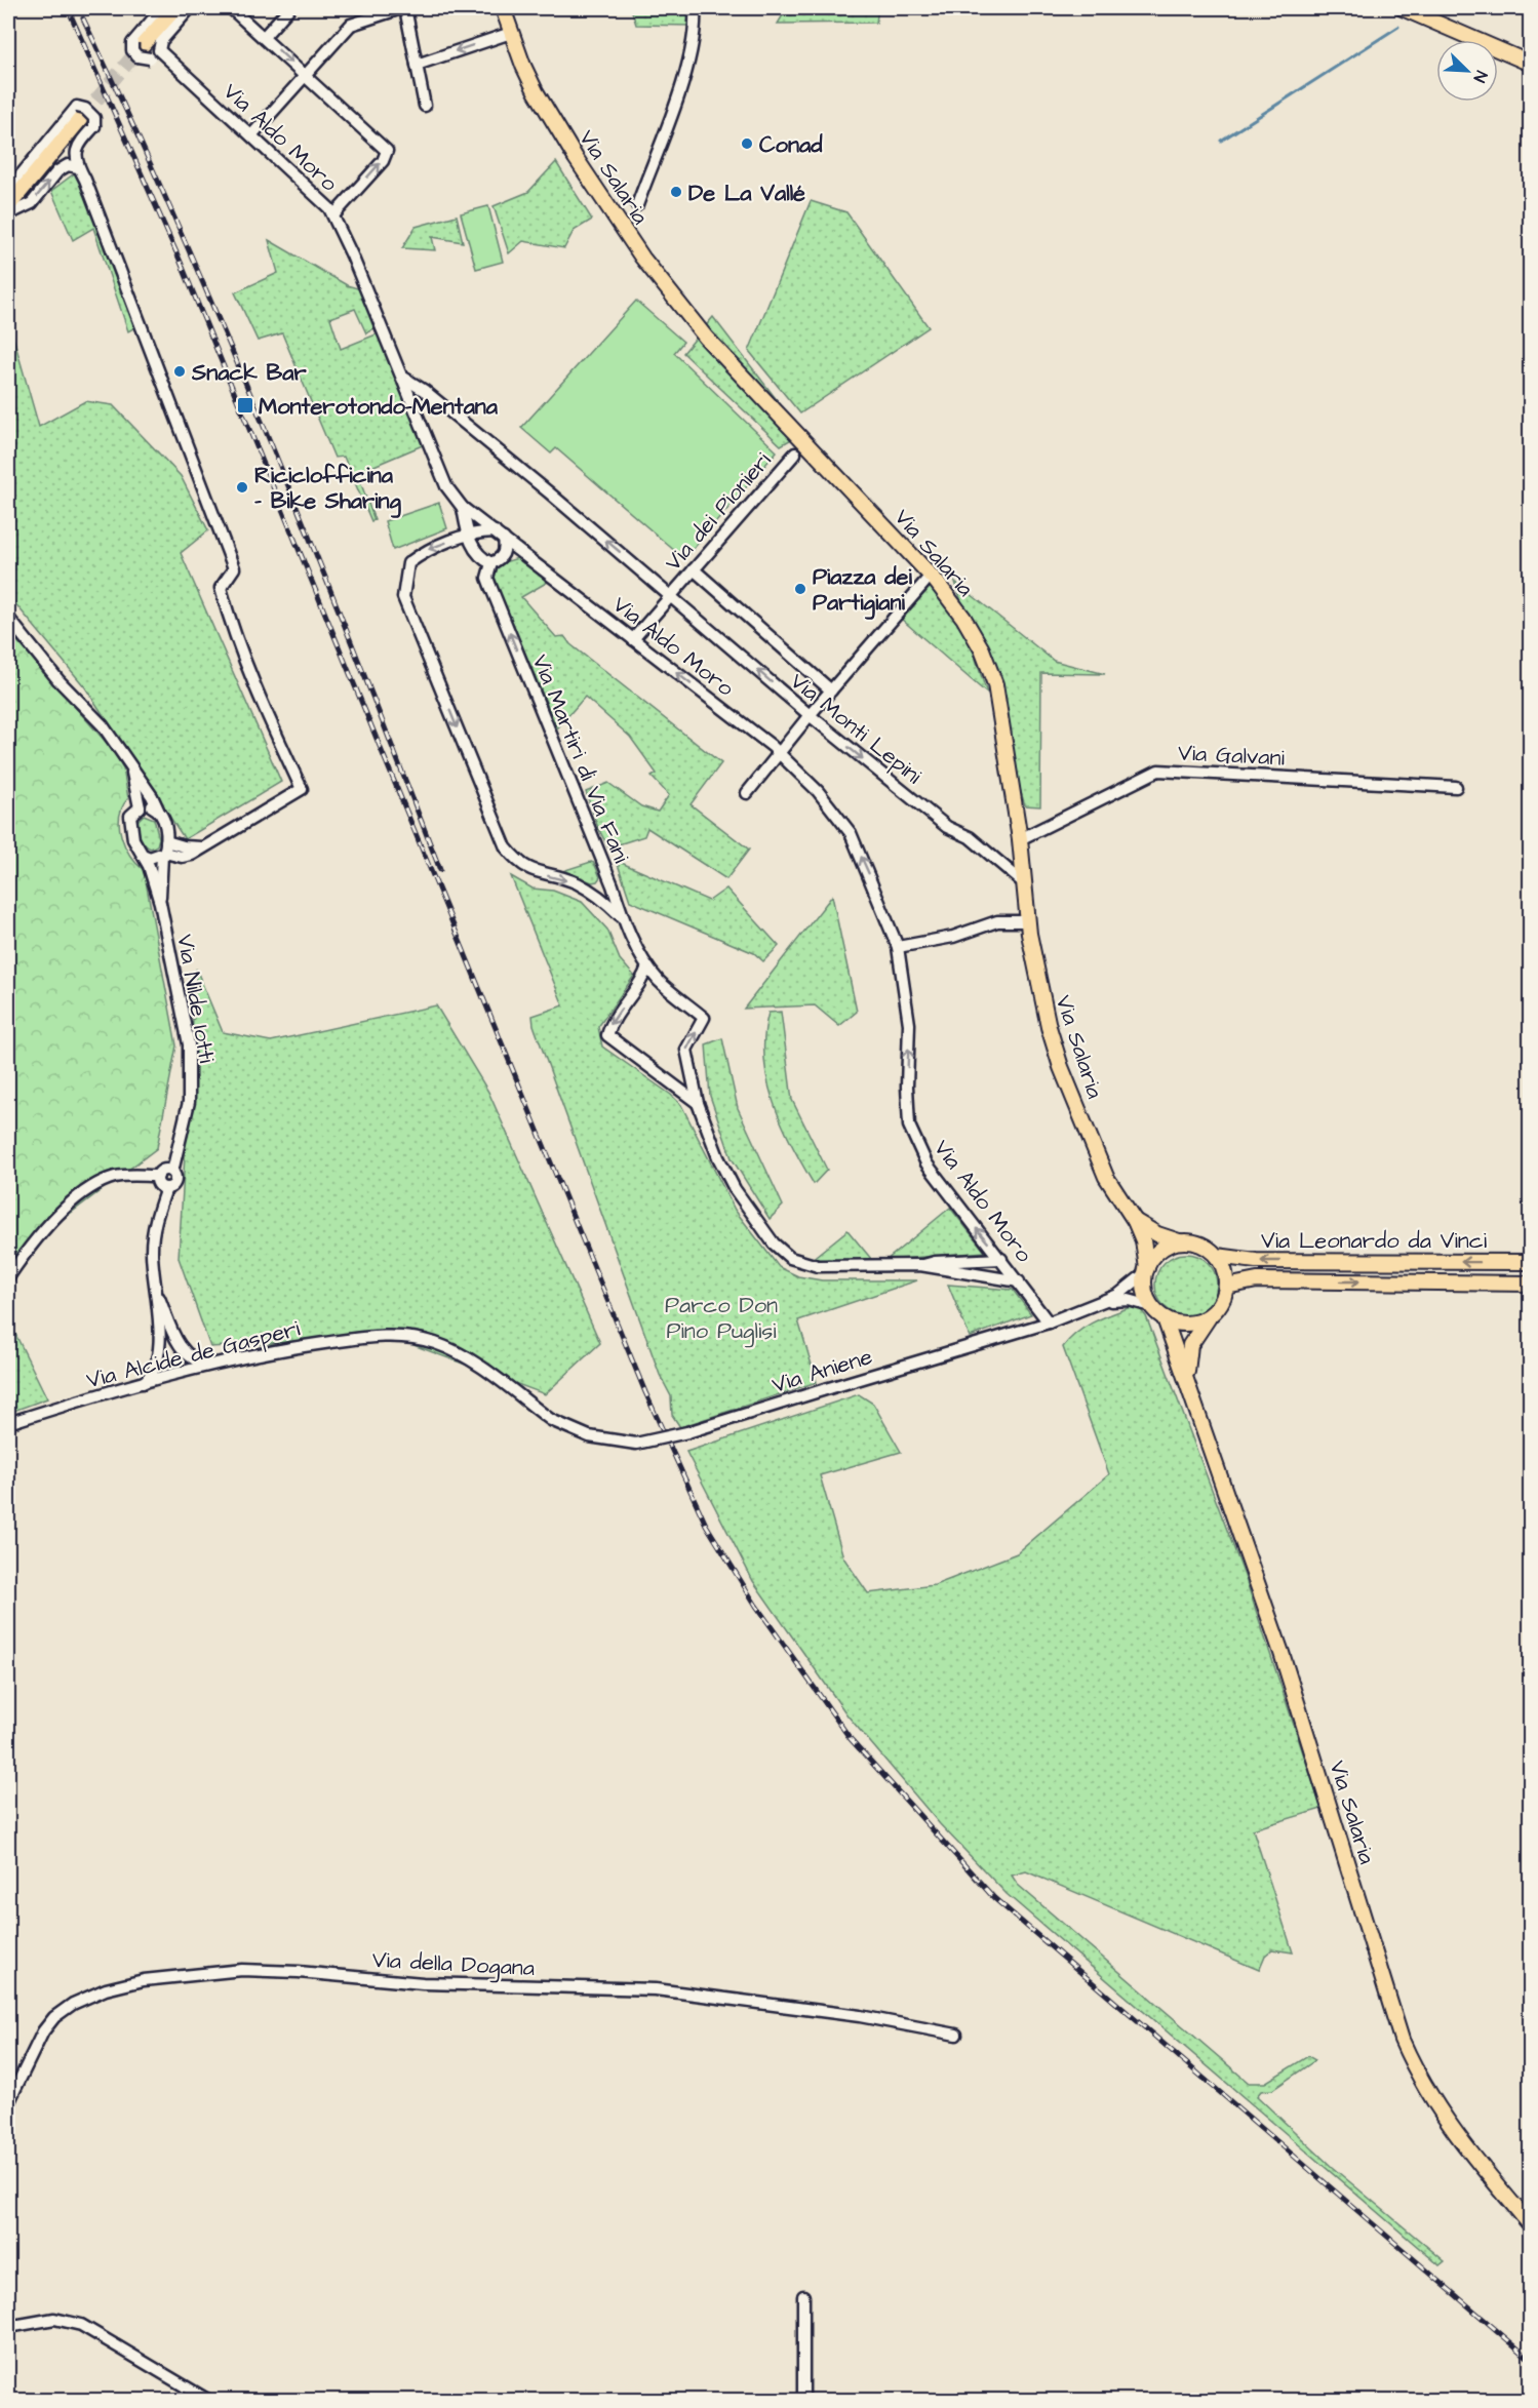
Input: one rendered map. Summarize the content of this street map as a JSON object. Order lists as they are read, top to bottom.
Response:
{
  "streets": {
    "main road": ["Via Salaria", "Via Leonardo da Vinci"],
    "street": [
      "Via Aldo Moro",
      "Via dei Pionieri",
      "Via Monti Lepini",
      "Via Galvani",
      "Via Martiri di Via Fani",
      "Via Nilde Iotti",
      "Via Alcide de Gasperi",
      "Via Aniene",
      "Via della Dogana"
    ]
  },
  "crossings": [
    ["Via Aldo Moro", "Via Monti Lepini"],
    ["Via Aldo Moro", "Via Martiri di Via Fani"],
    ["Via Aldo Moro", "Via Aniene"],
    ["Via Salaria", "Via Monti Lepini"],
    ["Via Salaria", "Via Galvani"],
    ["Via Salaria", "Via Leonardo da Vinci"],
    ["Via Salaria", "Via Aniene"],
    ["Via dei Pionieri", "Via Monti Lepini"],
    ["Via Leonardo da Vinci", "Via Aniene"],
    ["Via Alcide de Gasperi", "Via Aniene"]
  ],
  "one_way": ["Via Aldo Moro", "Via Martiri di Via Fani"],
  "parks": ["Parco Don Pino Puglisi"],
  "places": {
    "other": [
      "Conad",
      "De La Vallé",
      "Snack Bar",
      "Riciclofficina - Bike Sharing",
      "Piazza dei Partigiani"
    ],
    "transit": ["Monterotondo-Mentana"]
  },
  "north": "bottom right"
}
